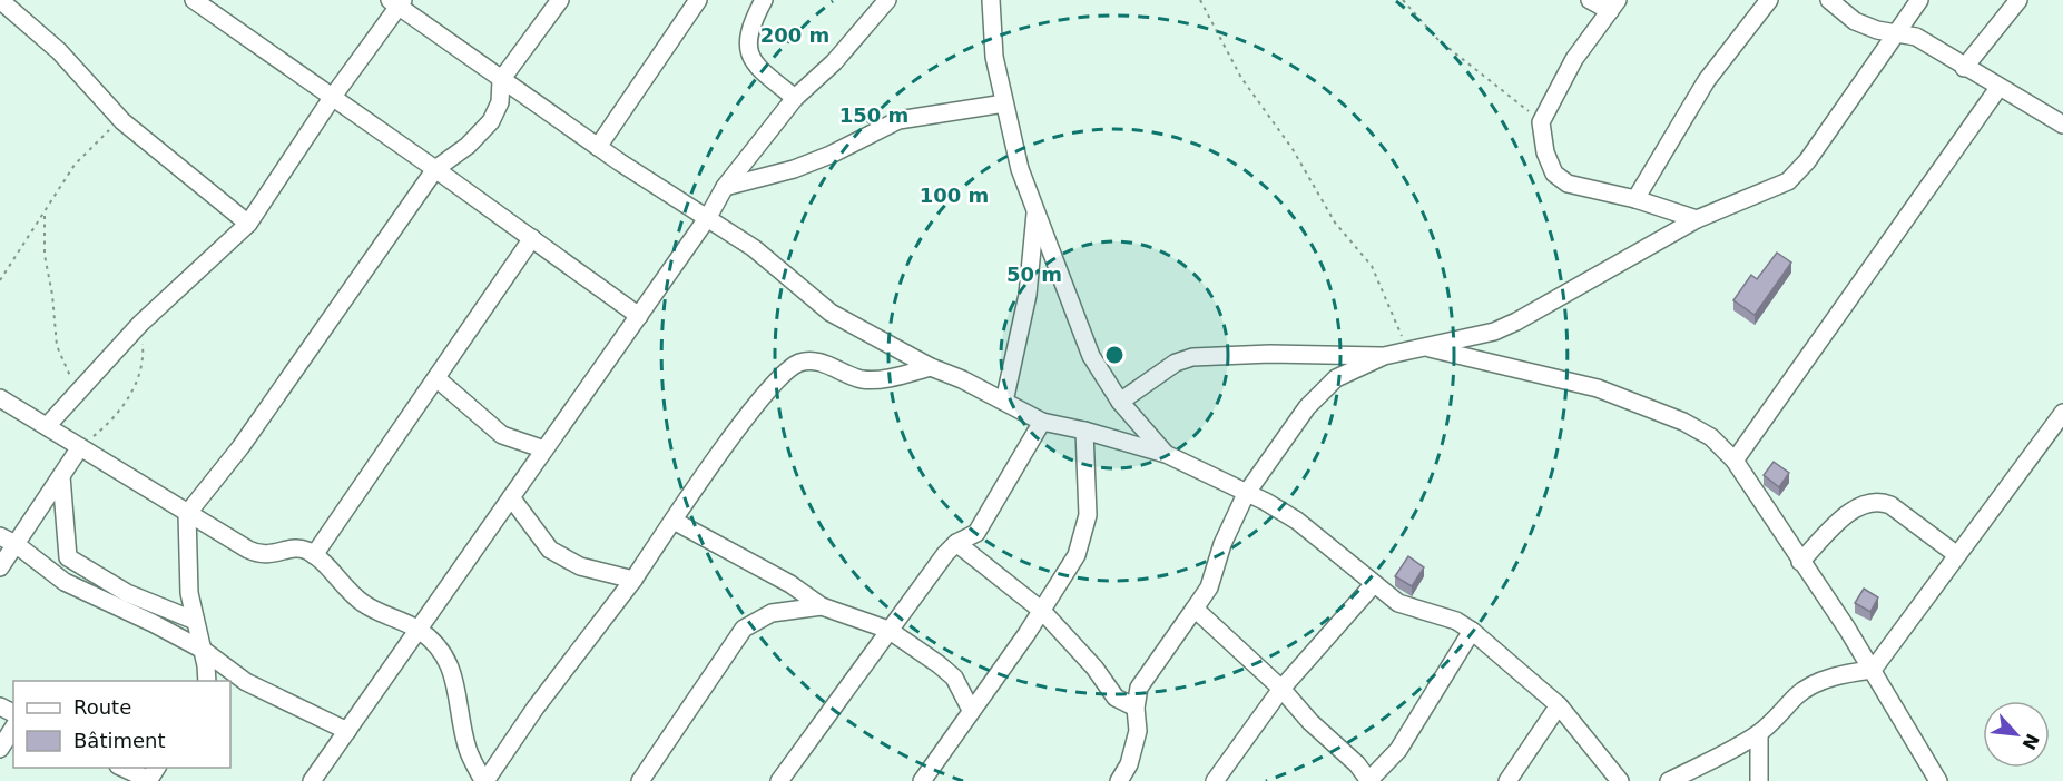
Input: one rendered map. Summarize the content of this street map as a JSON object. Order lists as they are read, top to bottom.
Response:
{
  "legend": ["Route", "Bâtiment"],
  "north": "bottom right",
  "rings": [
    "200 m",
    "150 m",
    "100 m",
    "50 m"
  ]
}
